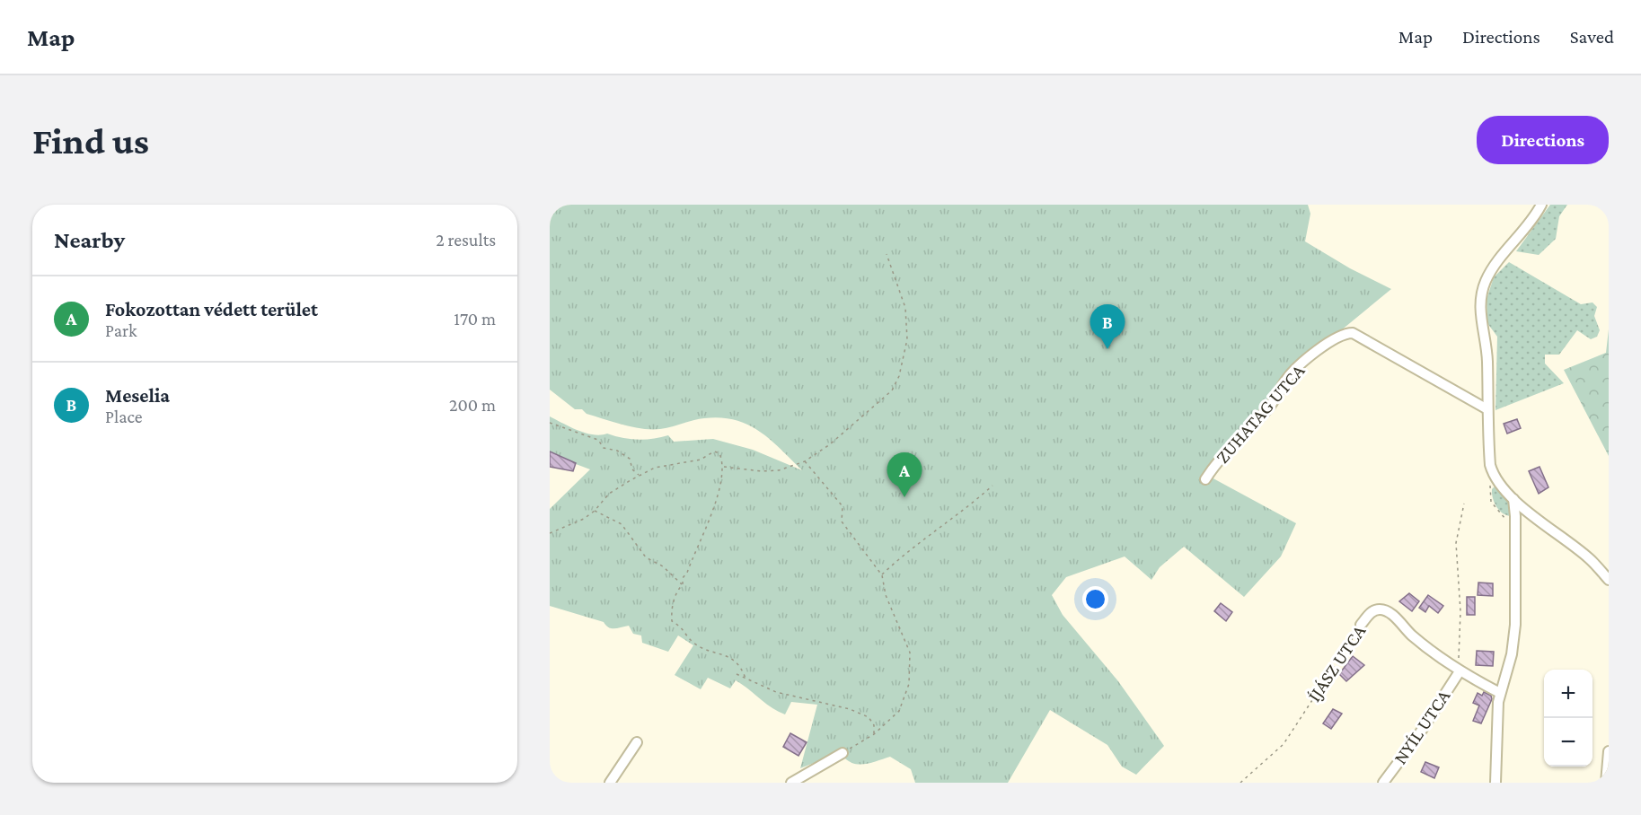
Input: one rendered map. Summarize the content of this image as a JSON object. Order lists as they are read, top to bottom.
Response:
{
  "streets": {
    "street": ["ZUHATAG UTCA", "ÍJÁSZ UTCA", "NYÍL UTCA"]
  },
  "crossings": [
    ["ÍJÁSZ UTCA", "NYÍL UTCA"]
  ],
  "page": {
    "header": "Map",
    "nav": ["Map", "Directions", "Saved"],
    "buttons": "Directions",
    "title": "Find us",
    "heading": ["Nearby", "2 results"],
    "list": [
      {
        "mark": "A",
        "name": "Fokozottan védett terület",
        "note": "Park",
        "value": "170 m"
      },
      {
        "mark": "B",
        "name": "Meselia",
        "note": "Place",
        "value": "200 m"
      }
    ],
    "pins": ["B", "A"],
    "map_buttons": ["+", "−"]
  }
}
